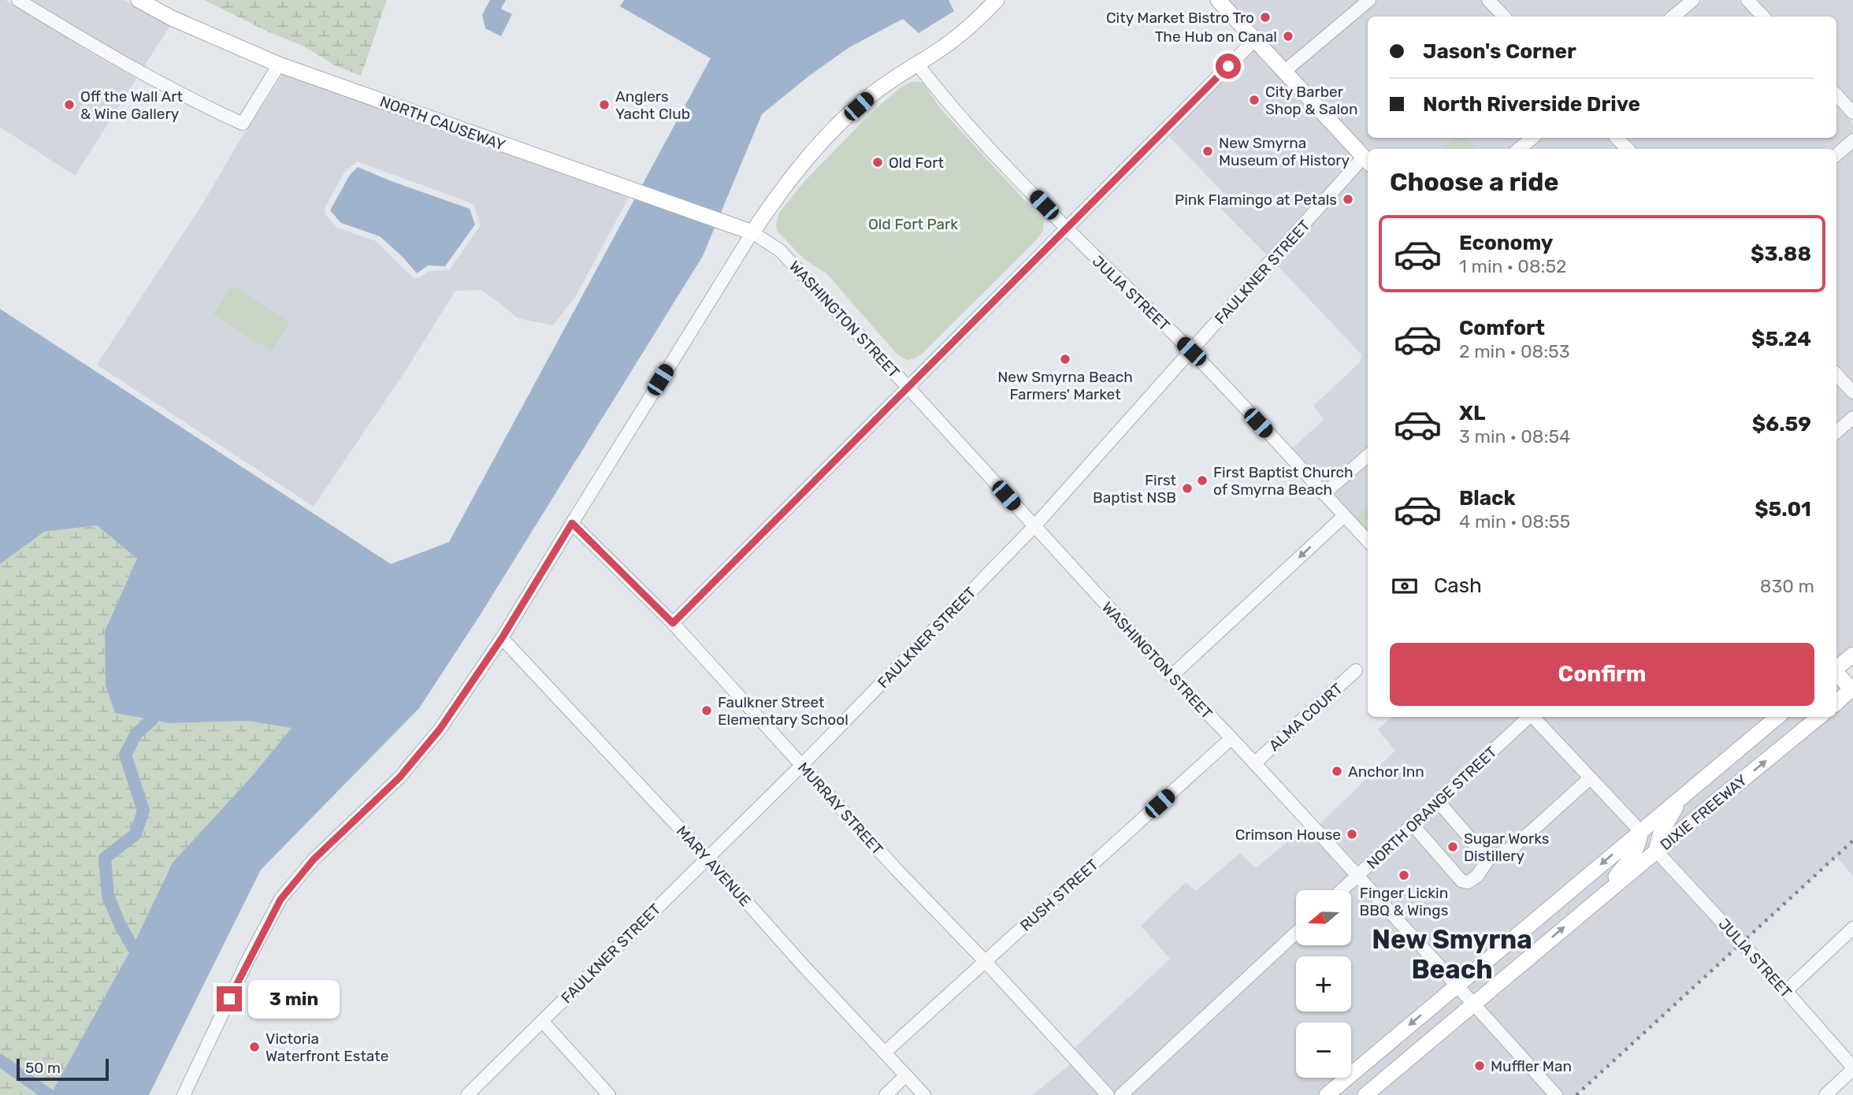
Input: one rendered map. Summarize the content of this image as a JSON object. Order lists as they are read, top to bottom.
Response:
{
  "streets": {
    "main road": ["NORTH CAUSEWAY", "DIXIE FREEWAY"],
    "street": [
      "FAULKNER STREET",
      "JULIA STREET",
      "WASHINGTON STREET",
      "ALMA COURT",
      "NORTH ORANGE STREET",
      "MURRAY STREET",
      "MARY AVENUE",
      "RUSH STREET"
    ]
  },
  "crossings": [
    ["NORTH CAUSEWAY", "WASHINGTON STREET"],
    ["FAULKNER STREET", "JULIA STREET"],
    ["FAULKNER STREET", "WASHINGTON STREET"],
    ["FAULKNER STREET", "MURRAY STREET"],
    ["FAULKNER STREET", "MARY AVENUE"],
    ["JULIA STREET", "DIXIE FREEWAY"],
    ["WASHINGTON STREET", "ALMA COURT"],
    ["WASHINGTON STREET", "NORTH ORANGE STREET"],
    ["WASHINGTON STREET", "DIXIE FREEWAY"],
    ["WASHINGTON STREET", "RUSH STREET"],
    ["MURRAY STREET", "RUSH STREET"],
    ["MARY AVENUE", "RUSH STREET"]
  ],
  "districts": ["New Smyrna Beach"],
  "parks": ["Old Fort Park"],
  "places": [
    "City Market Bistro Tro",
    "The Hub on Canal",
    "City Barber Shop & Salon",
    "Off the Wall Art & Wine Gallery",
    "Anglers Yacht Club",
    "New Smyrna Museum of History",
    "Old Fort",
    "Pink Flamingo at Petals",
    "New Smyrna Beach Farmers' Market",
    "First Baptist Church of Smyrna Beach",
    "First Baptist NSB",
    "Faulkner Street Elementary School",
    "Anchor Inn",
    "Crimson House",
    "Sugar Works Distillery",
    "Finger Lickin BBQ & Wings",
    "Victoria Waterfront Estate",
    "Muffler Man"
  ],
  "scale_bar": "50 m",
  "north": "left",
  "page": {
    "banner": ["Jason's Corner", "North Riverside Drive"],
    "heading": "Choose a ride",
    "list": [
      {
        "name": "Economy",
        "note": "1 min · 08:52",
        "value": "$3.88"
      },
      {
        "name": "Comfort",
        "note": "2 min · 08:53",
        "value": "$5.24"
      },
      {
        "name": "XL",
        "note": "3 min · 08:54",
        "value": "$6.59"
      },
      {
        "name": "Black",
        "note": "4 min · 08:55",
        "value": "$5.01"
      }
    ],
    "pay": ["Cash", "830 m"],
    "buttons": "Confirm",
    "map_buttons": ["+", "−"],
    "bubble": "3 min",
    "scale": "50 m"
  }
}
